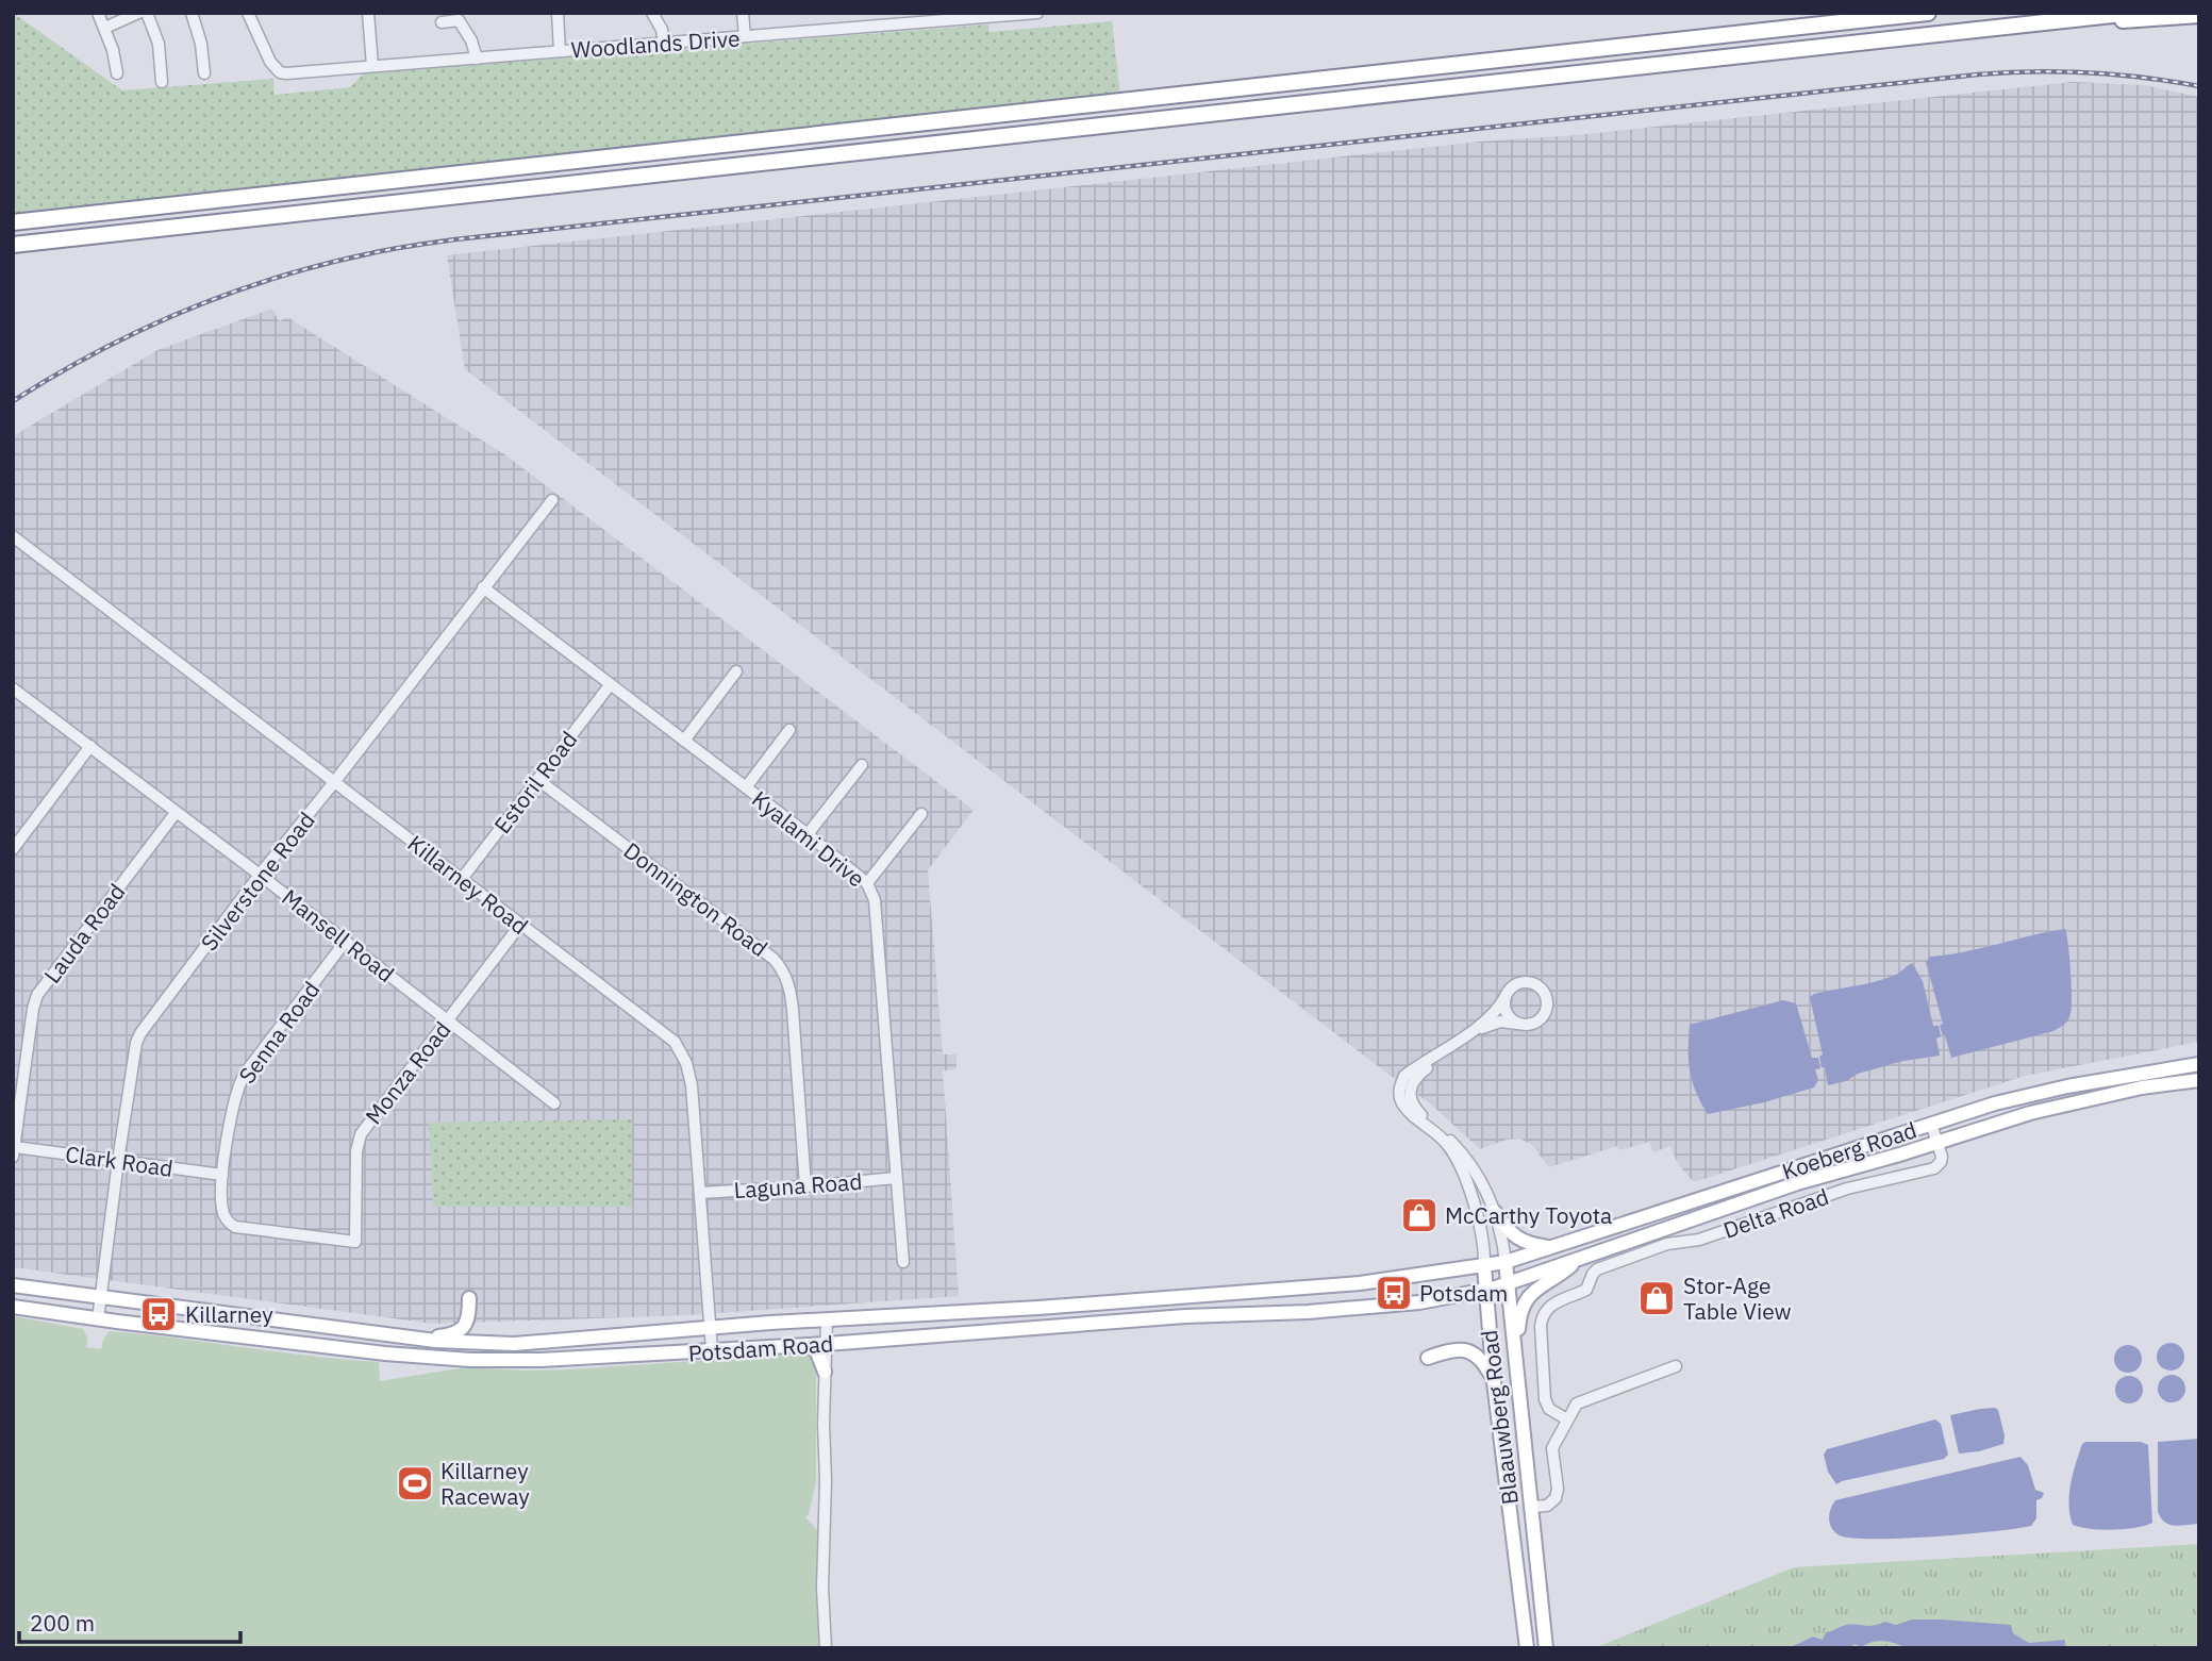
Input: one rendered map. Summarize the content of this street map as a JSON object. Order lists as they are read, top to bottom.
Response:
{
  "streets": {
    "main road": ["Koeberg Road", "Potsdam Road", "Blaauwberg Road"],
    "street": [
      "Woodlands Drive",
      "Estoril Road",
      "Kyalami Drive",
      "Silverstone Road",
      "Killarney Road",
      "Donnington Road",
      "Lauda Road",
      "Mansell Road",
      "Senna Road",
      "Monza Road",
      "Clark Road",
      "Laguna Road",
      "Delta Road"
    ]
  },
  "crossings": [
    ["Estoril Road", "Kyalami Drive"],
    ["Estoril Road", "Killarney Road"],
    ["Estoril Road", "Donnington Road"],
    ["Kyalami Drive", "Silverstone Road"],
    ["Kyalami Drive", "Laguna Road"],
    ["Silverstone Road", "Killarney Road"],
    ["Silverstone Road", "Mansell Road"],
    ["Silverstone Road", "Clark Road"],
    ["Silverstone Road", "Potsdam Road"],
    ["Killarney Road", "Monza Road"],
    ["Killarney Road", "Laguna Road"],
    ["Killarney Road", "Potsdam Road"],
    ["Donnington Road", "Laguna Road"],
    ["Lauda Road", "Mansell Road"],
    ["Lauda Road", "Clark Road"],
    ["Mansell Road", "Senna Road"],
    ["Mansell Road", "Monza Road"],
    ["Senna Road", "Monza Road"],
    ["Senna Road", "Clark Road"],
    ["Koeberg Road", "Delta Road"],
    ["Koeberg Road", "Potsdam Road"],
    ["Koeberg Road", "Blaauwberg Road"],
    ["Potsdam Road", "Blaauwberg Road"]
  ],
  "places": {
    "shop": ["McCarthy Toyota", "Stor-Age Table View"],
    "bus stop": ["Potsdam", "Killarney"],
    "sports": ["Killarney Raceway"]
  },
  "scale_bar": "200 m"
}
